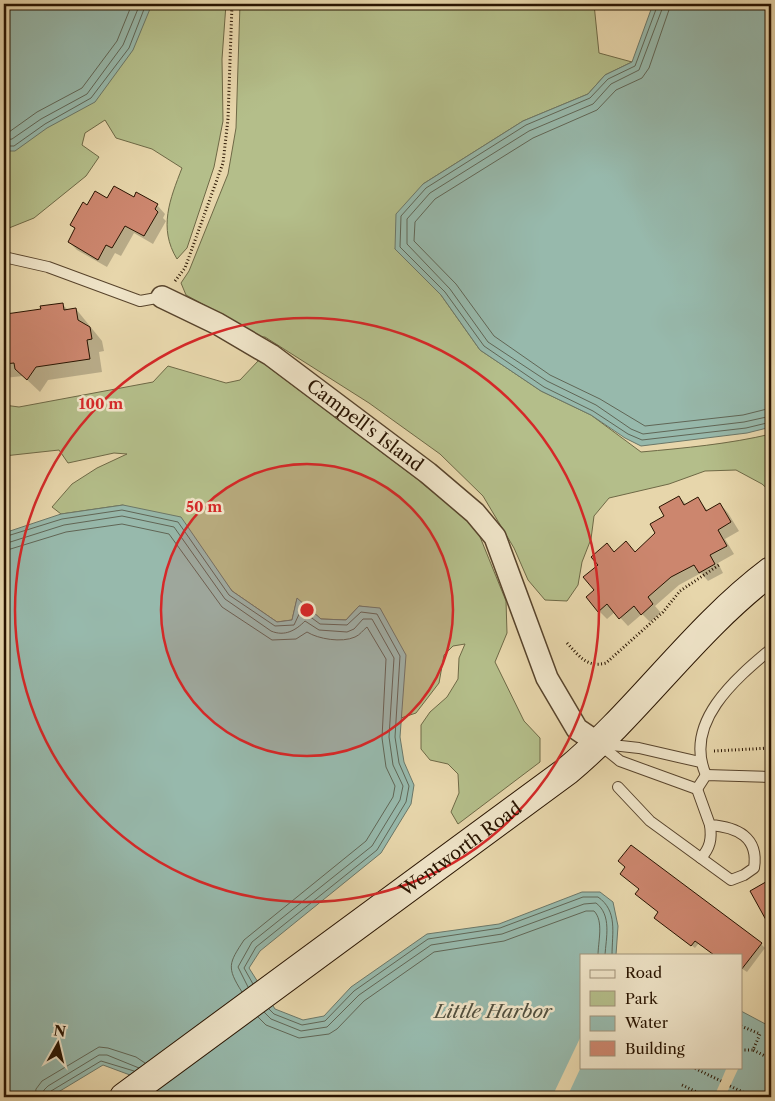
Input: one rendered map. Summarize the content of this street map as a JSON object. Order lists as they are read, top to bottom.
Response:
{
  "streets": {
    "main road": ["Wentworth Road"],
    "street": ["Campell's Island"]
  },
  "crossings": [
    ["Campell's Island", "Wentworth Road"]
  ],
  "water": ["Little Harbor"],
  "legend": [
    "Road",
    "Park",
    "Water",
    "Building"
  ],
  "north": "top",
  "rings": ["100 m", "50 m"]
}
